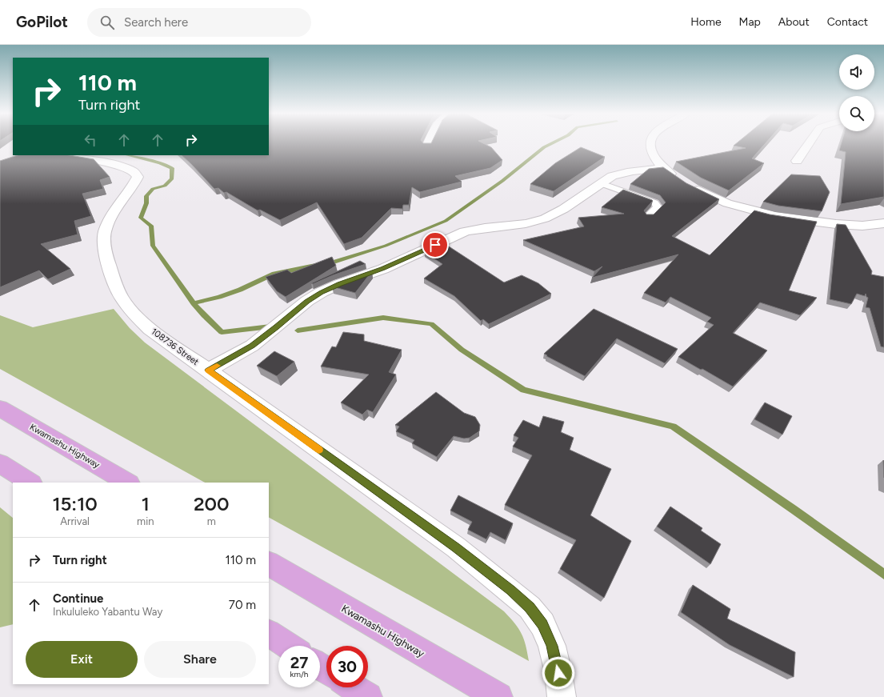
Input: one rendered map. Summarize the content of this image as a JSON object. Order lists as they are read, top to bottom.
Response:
{
  "streets": {
    "main road": ["Kwamashu Highway"],
    "street": ["108736 Street"]
  },
  "page": {
    "header": "GoPilot",
    "search": "Search here",
    "nav": [
      "Home",
      "Map",
      "About",
      "Contact"
    ],
    "turn": ["110 m", "Turn right"],
    "eta": [
      "15:10",
      "Arrival",
      "1",
      "min",
      "200",
      "m"
    ],
    "list": [
      {
        "name": "Turn right",
        "value": "110 m"
      },
      {
        "name": "Continue",
        "note": "Inkululeko Yabantu Way",
        "value": "70 m"
      }
    ],
    "buttons": ["Exit", "Share"],
    "speed": "27 km/h",
    "limit": "30"
  }
}
